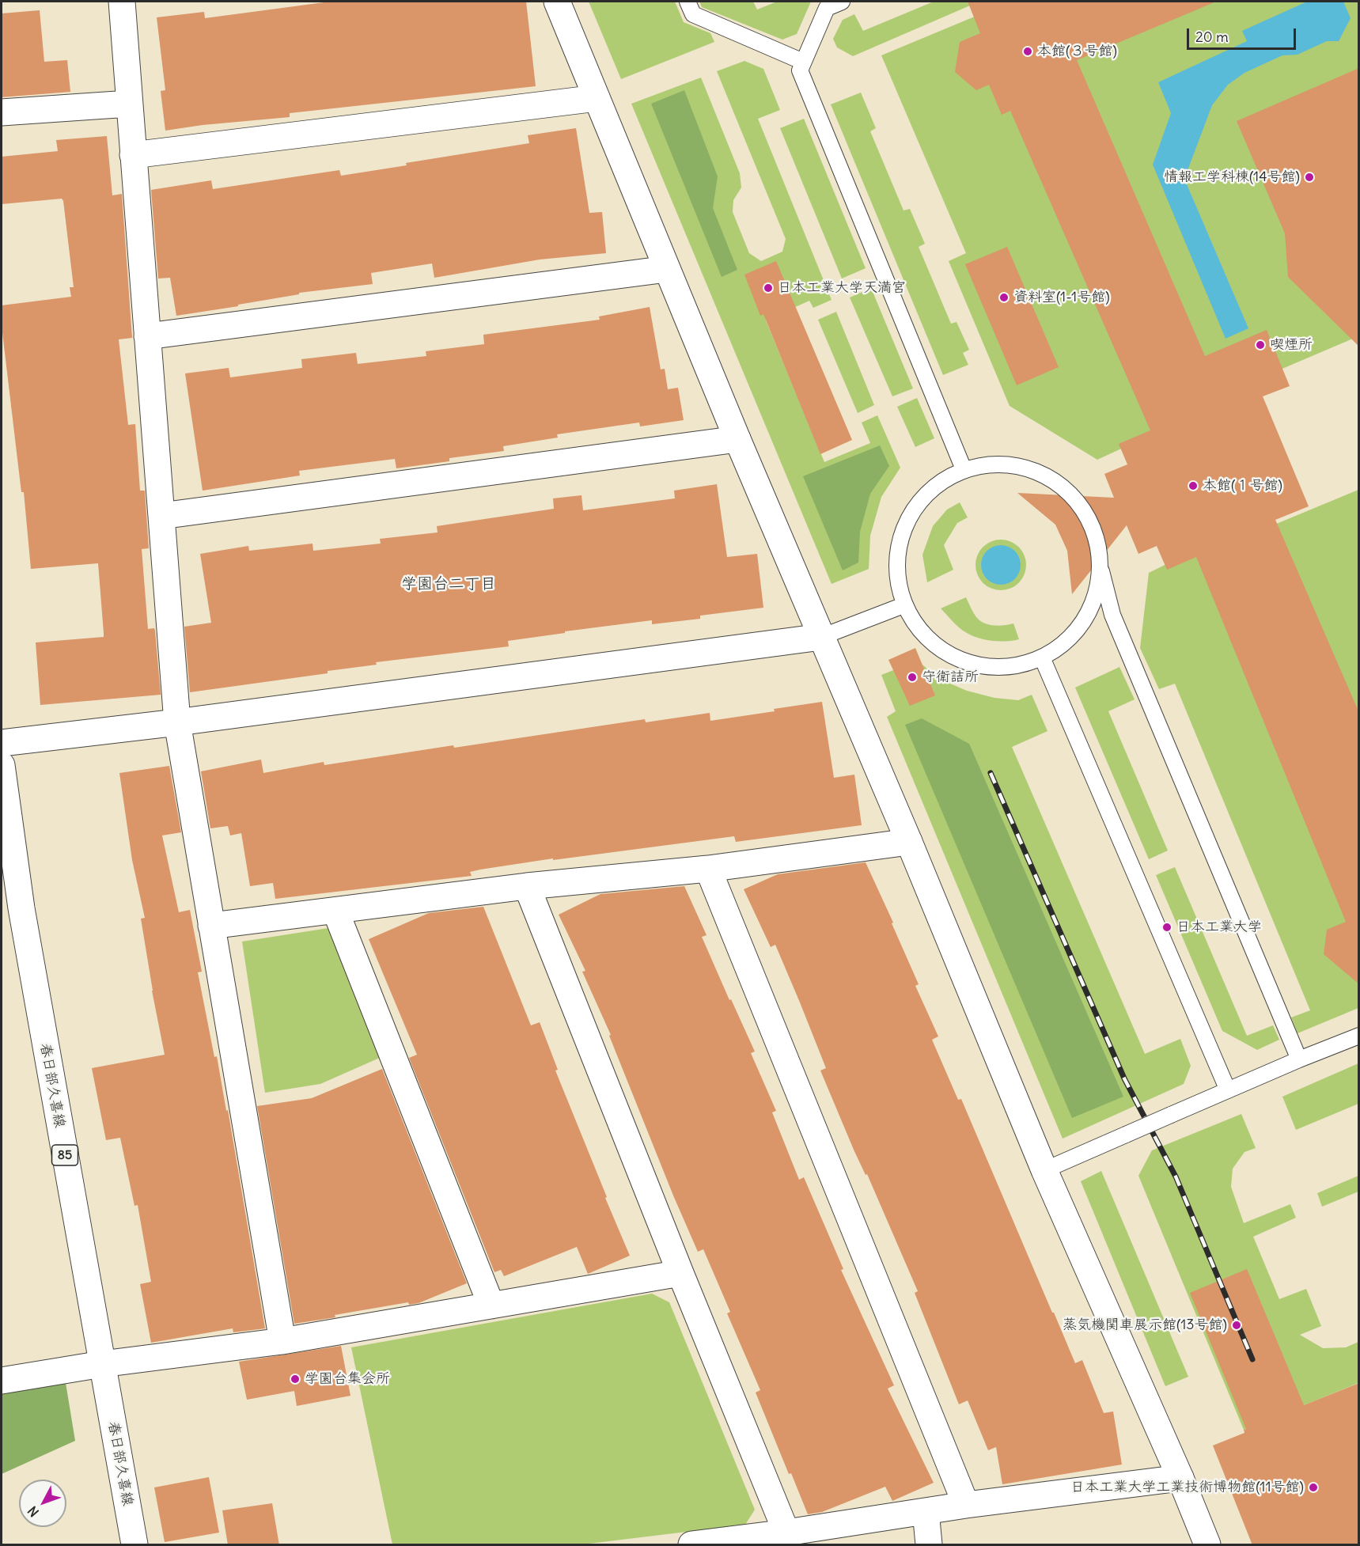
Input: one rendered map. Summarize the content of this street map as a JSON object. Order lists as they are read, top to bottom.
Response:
{
  "streets": {
    "street": ["春日部久喜線", "85"]
  },
  "districts": ["学園台二丁目"],
  "places": [
    "本館(３号館)",
    "情報工学科棟(14号館)",
    "日本工業大学天満宮",
    "資料室(1-1号館)",
    "喫煙所",
    "本館(１号館)",
    "守衛詰所",
    "日本工業大学",
    "蒸気機関車展示館(13号館)",
    "学園台集会所",
    "日本工業大学工業技術博物館(11号館)"
  ],
  "scale_bar": "20 m",
  "north": "bottom left"
}
